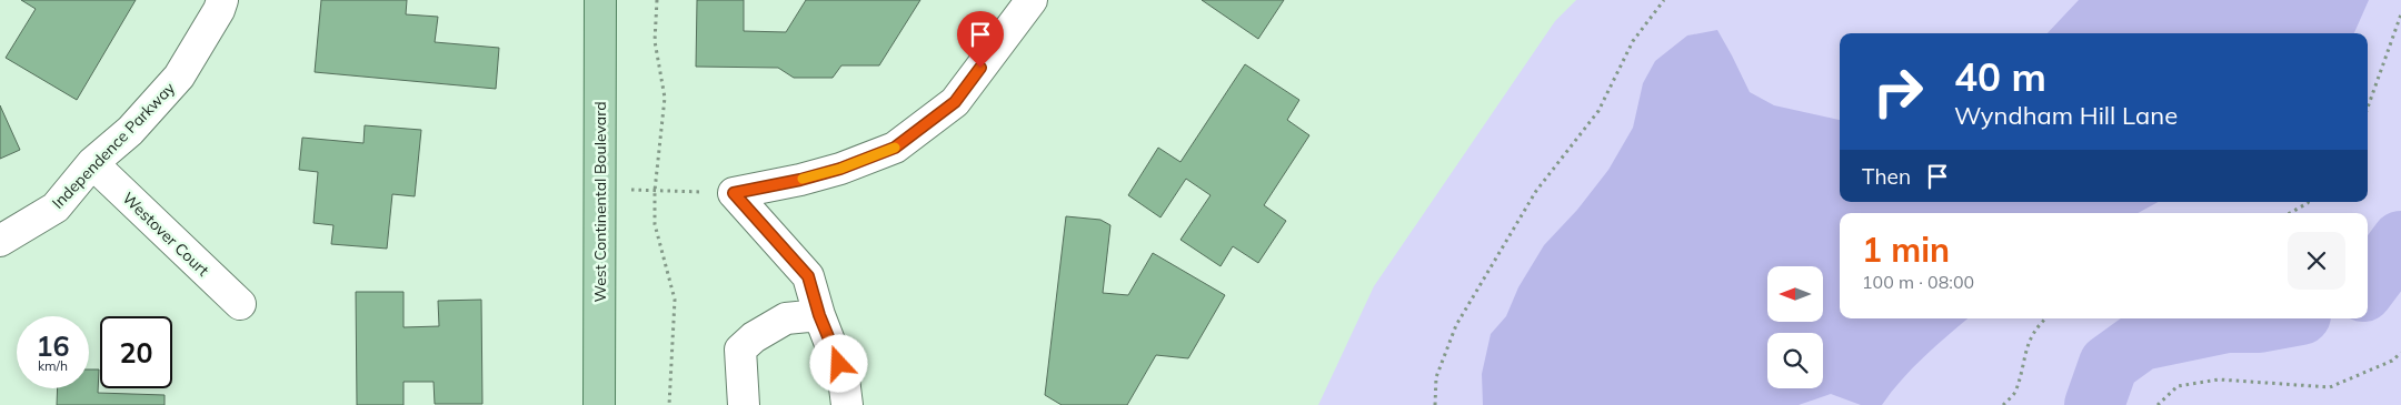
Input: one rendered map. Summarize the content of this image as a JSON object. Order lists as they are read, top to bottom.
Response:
{
  "streets": {
    "main road": ["West Continental Boulevard"],
    "street": ["Independence Parkway", "Westover Court"]
  },
  "crossings": [
    ["Independence Parkway", "Westover Court"]
  ],
  "north": "left",
  "page": {
    "turn": ["40 m", "Wyndham Hill Lane"],
    "then": "Then",
    "heading": ["1 min", "100 m · 08:00"],
    "speed": "16 km/h",
    "limit": "20"
  }
}
